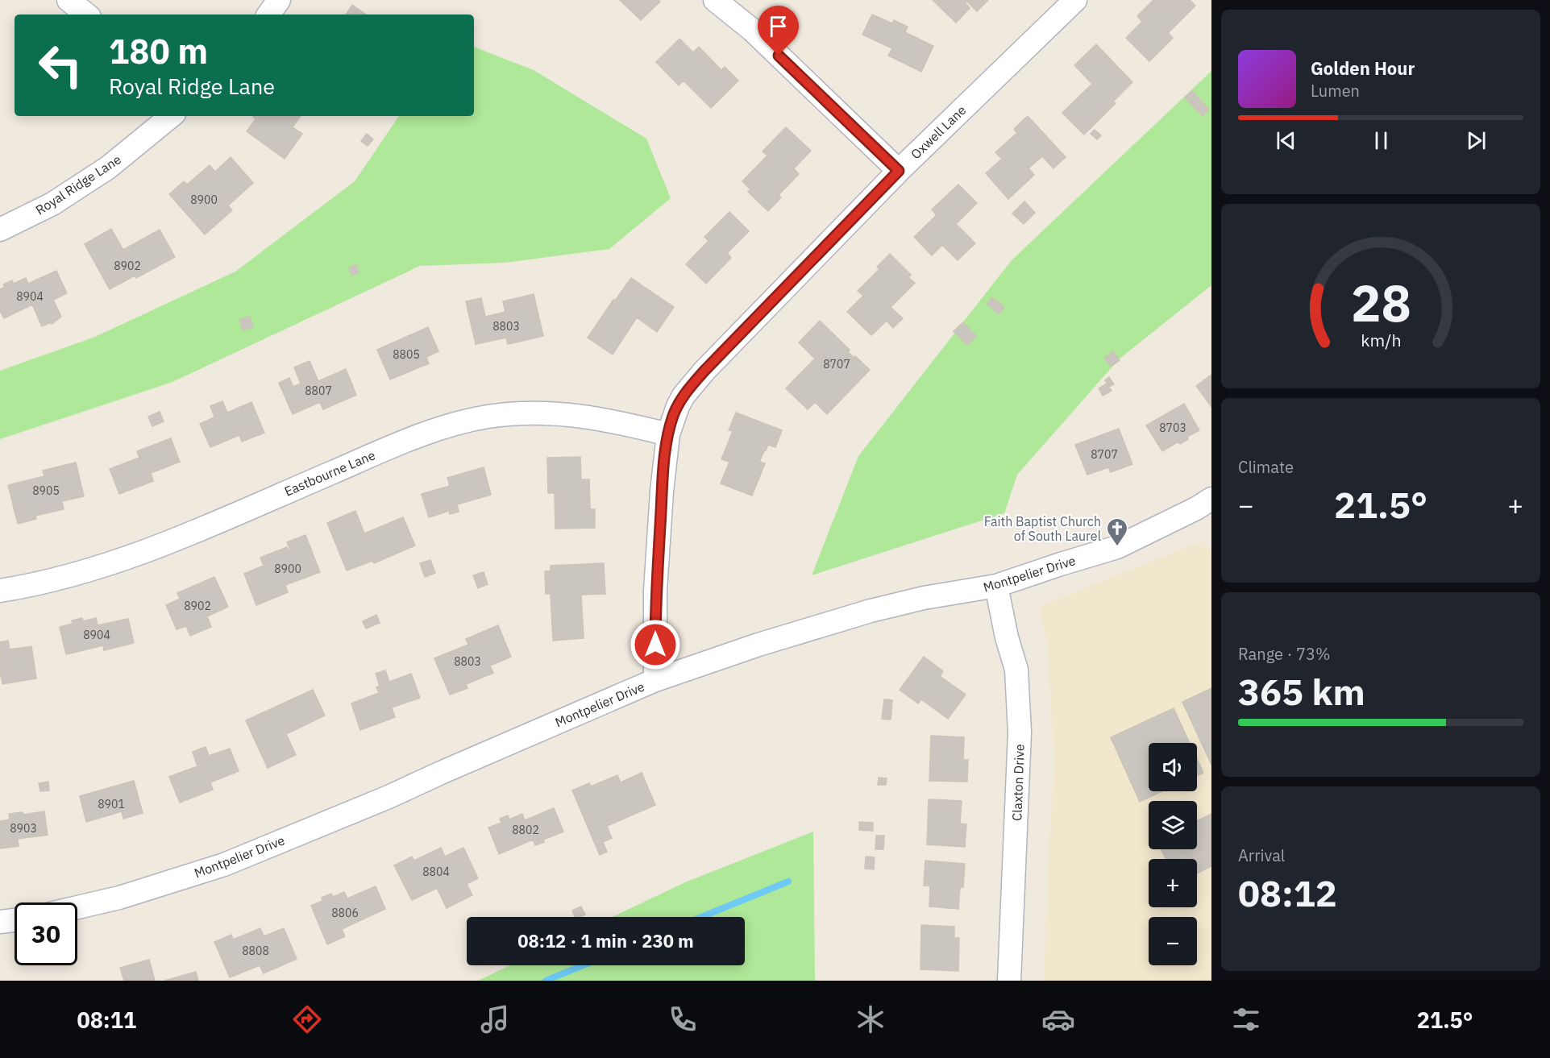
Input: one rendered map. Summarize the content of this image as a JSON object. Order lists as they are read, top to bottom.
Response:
{
  "streets": {
    "street": [
      "Oxwell Lane",
      "Royal Ridge Lane",
      "Eastbourne Lane",
      "Montpelier Drive",
      "Claxton Drive"
    ]
  },
  "crossings": [
    ["Oxwell Lane", "Eastbourne Lane"],
    ["Oxwell Lane", "Montpelier Drive"],
    ["Montpelier Drive", "Claxton Drive"]
  ],
  "places": {
    "church": ["Faith Baptist Church of South Laurel"]
  },
  "house_numbers": [
    "8900",
    "8902",
    "8904",
    "8803",
    "8805",
    "8707",
    "8807",
    "8703",
    "8707",
    "8905",
    "8900",
    "8902",
    "8904",
    "8803",
    "8901",
    "8903",
    "8802",
    "8804",
    "8806",
    "8808"
  ],
  "page": {
    "turn": ["180 m", "Royal Ridge Lane"],
    "song": ["Golden Hour", "Lumen"],
    "tile": [
      "Climate",
      ["Range · 73%", "365 km"],
      ["Arrival", "08:12"]
    ],
    "heat": ["−", "21.5°", "+"],
    "map_buttons": ["+", "−"],
    "limit": "30",
    "trip": "08:12 · 1 min · 230 m",
    "tabs": ["08:11", "21.5°"],
    "gauge": ["28", "km/h"]
  }
}
